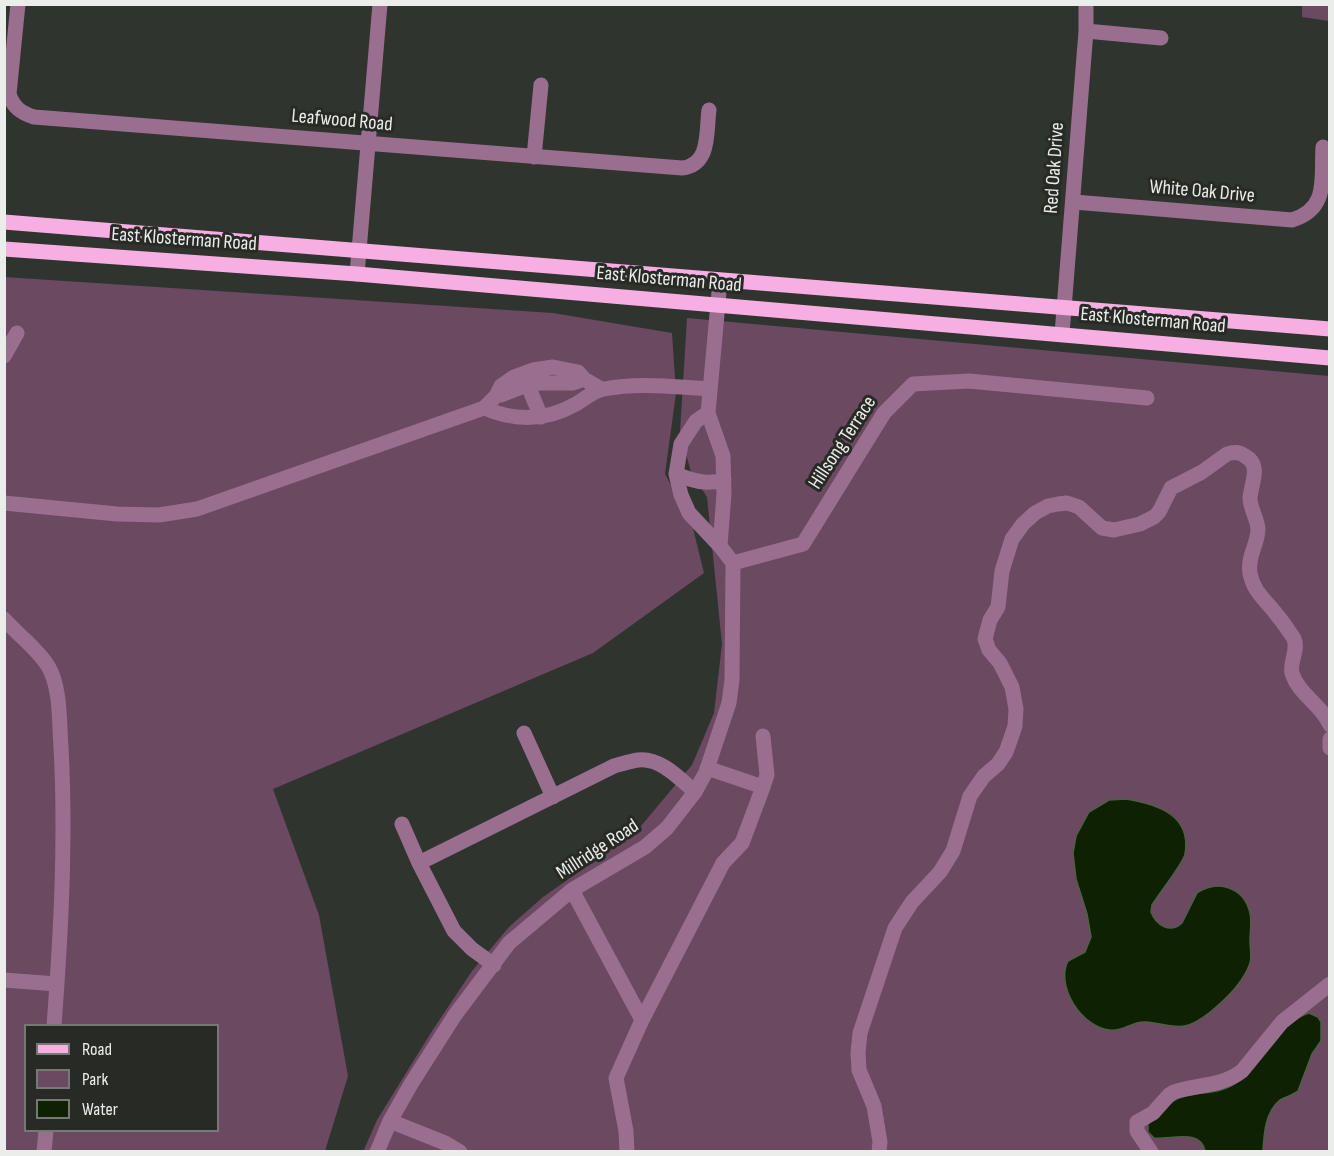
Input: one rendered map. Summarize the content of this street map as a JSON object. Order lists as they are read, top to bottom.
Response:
{
  "streets": {
    "main road": ["East Klosterman Road"],
    "street": [
      "Leafwood Road",
      "Red Oak Drive",
      "White Oak Drive",
      "Hillsong Terrace",
      "Millridge Road"
    ]
  },
  "crossings": [
    ["Red Oak Drive", "White Oak Drive"],
    ["Red Oak Drive", "East Klosterman Road"],
    ["Hillsong Terrace", "Millridge Road"]
  ],
  "legend": ["Road", "Park", "Water"]
}
